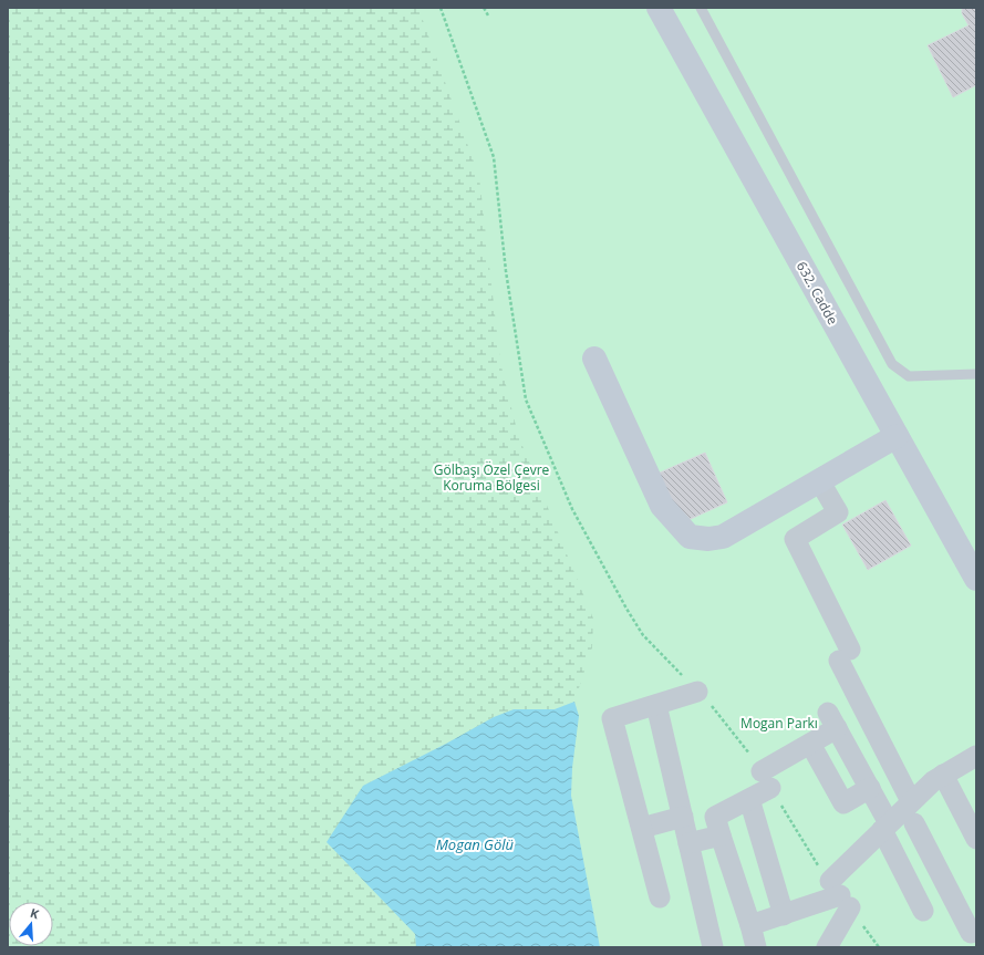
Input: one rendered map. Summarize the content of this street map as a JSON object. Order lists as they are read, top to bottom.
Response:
{
  "streets": {
    "street": ["632. Cadde"]
  },
  "water": ["Mogan Gölü"],
  "parks": ["Gölbaşı Özel Çevre Koruma Bölgesi", "Mogan Parkı"],
  "north": "top"
}
